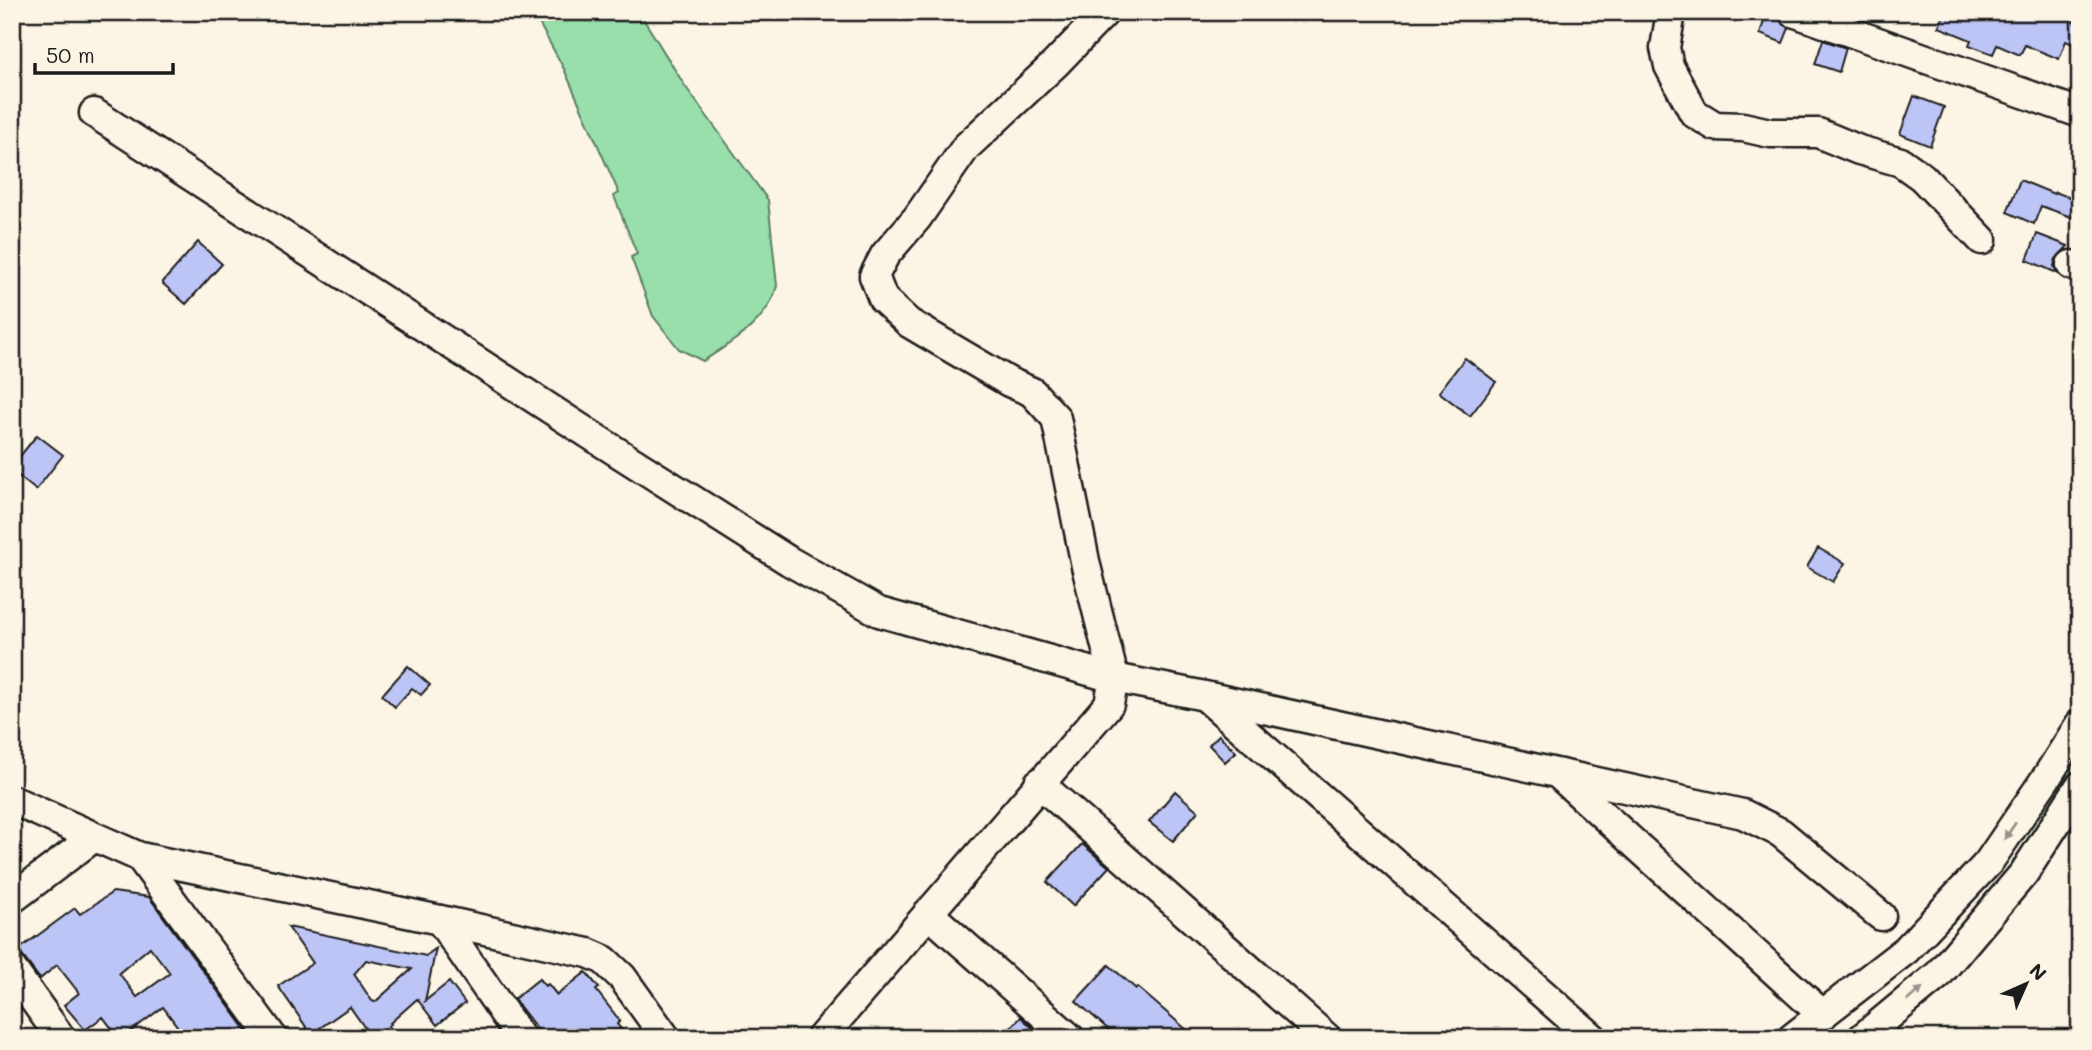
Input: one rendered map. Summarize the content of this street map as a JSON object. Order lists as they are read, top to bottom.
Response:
{
  "scale_bar": "50 m",
  "north": "top right"
}
